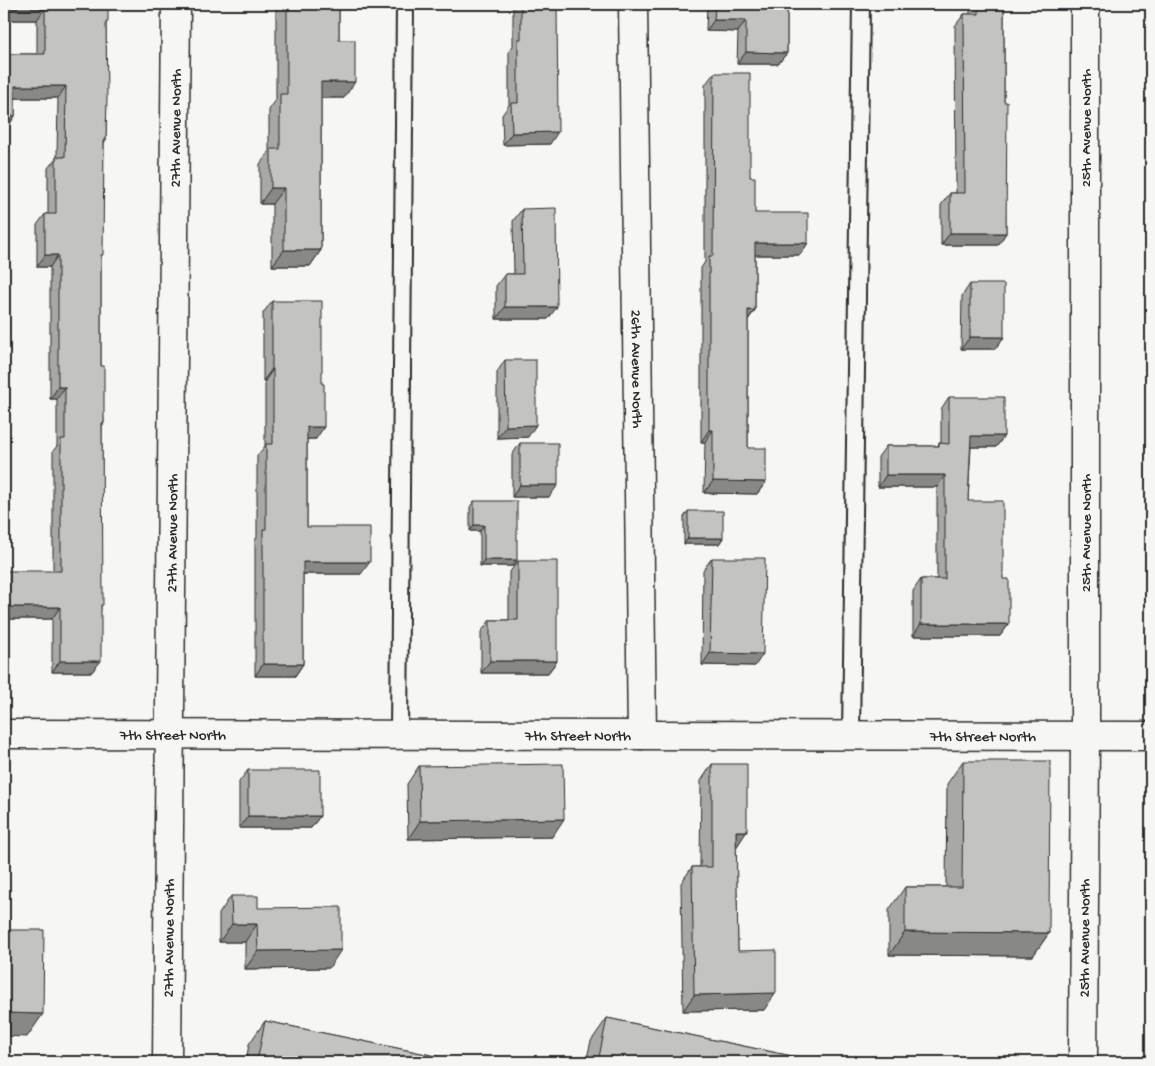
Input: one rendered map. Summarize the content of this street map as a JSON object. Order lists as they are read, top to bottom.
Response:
{
  "streets": {
    "street": [
      "27th Avenue North",
      "25th Avenue North",
      "26th Avenue North",
      "7th Street North"
    ]
  },
  "crossings": [
    ["27th Avenue North", "7th Street North"],
    ["25th Avenue North", "7th Street North"],
    ["26th Avenue North", "7th Street North"]
  ]
}
